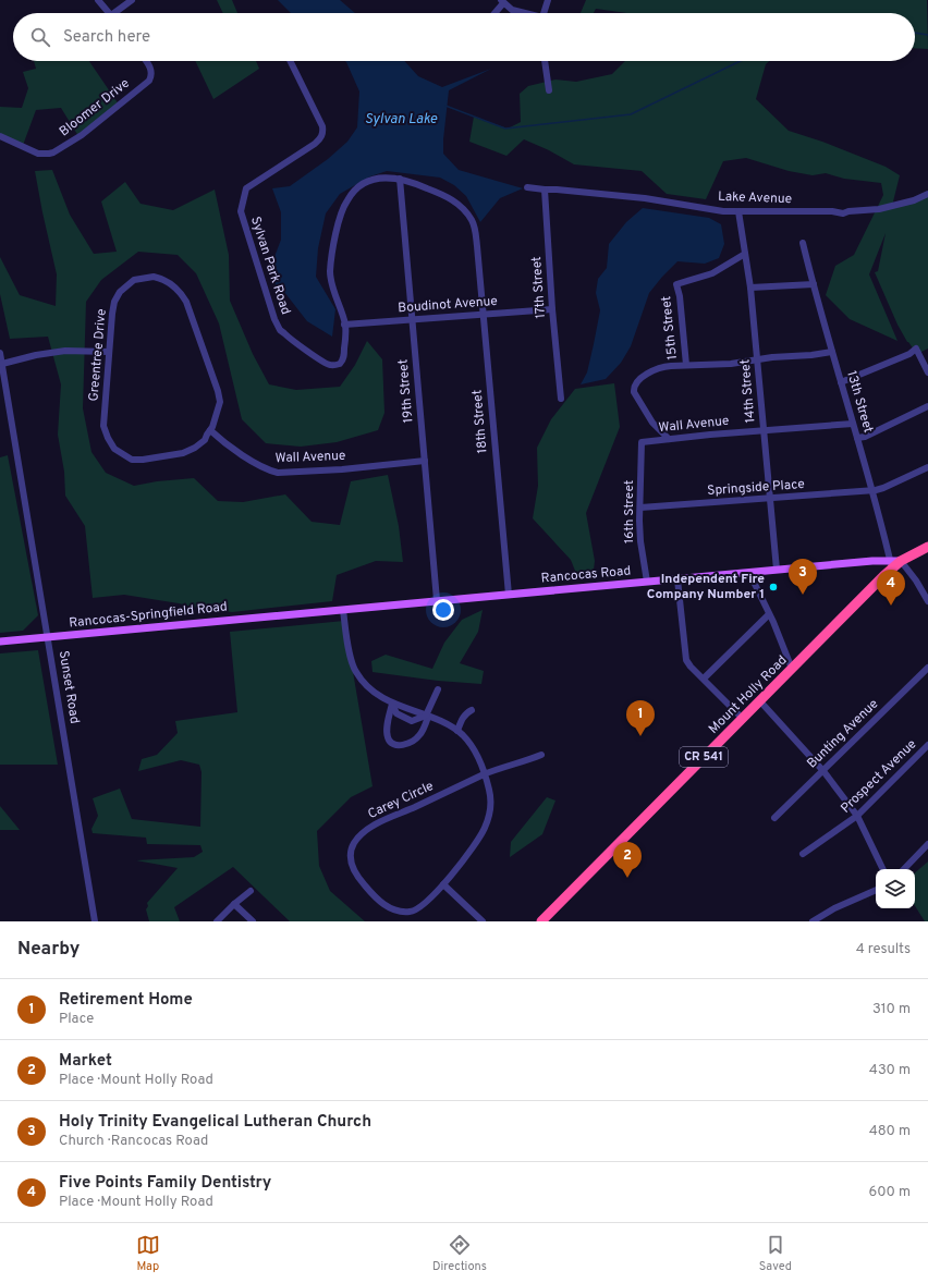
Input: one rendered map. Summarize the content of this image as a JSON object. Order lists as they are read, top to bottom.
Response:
{
  "streets": {
    "highway": ["Mount Holly Road", "CR 541"],
    "main road": ["Rancocas Road", "Rancocas-Springfield Road"],
    "street": [
      "Bloomer Drive",
      "Lake Avenue",
      "Sylvan Park Road",
      "17th Street",
      "Boudinot Avenue",
      "15th Street",
      "Greentree Drive",
      "19th Street",
      "14th Street",
      "13th Street",
      "18th Street",
      "Wall Avenue",
      "Springside Place",
      "16th Street",
      "Sunset Road",
      "Bunting Avenue",
      "Prospect Avenue",
      "Carey Circle"
    ]
  },
  "crossings": [
    ["Lake Avenue", "17th Street"],
    ["Lake Avenue", "14th Street"],
    ["Sylvan Park Road", "Boudinot Avenue"],
    ["Sylvan Park Road", "19th Street"],
    ["Sylvan Park Road", "18th Street"],
    ["17th Street", "Boudinot Avenue"],
    ["Boudinot Avenue", "19th Street"],
    ["Boudinot Avenue", "18th Street"],
    ["15th Street", "14th Street"],
    ["Greentree Drive", "Wall Avenue"],
    ["19th Street", "Wall Avenue"],
    ["19th Street", "Rancocas Road"],
    ["14th Street", "Wall Avenue"],
    ["14th Street", "Springside Place"],
    ["14th Street", "Rancocas Road"],
    ["13th Street", "Wall Avenue"],
    ["13th Street", "Springside Place"],
    ["13th Street", "Rancocas Road"],
    ["13th Street", "Mount Holly Road"],
    ["18th Street", "Rancocas Road"],
    ["Wall Avenue", "16th Street"],
    ["Springside Place", "16th Street"],
    ["16th Street", "Rancocas Road"],
    ["Rancocas Road", "Rancocas-Springfield Road"],
    ["Rancocas Road", "Mount Holly Road"],
    ["Rancocas-Springfield Road", "Sunset Road"],
    ["Mount Holly Road", "CR 541"]
  ],
  "water": ["Sylvan Lake"],
  "places": ["Independent Fire Company Number 1"],
  "page": {
    "search": "Search here",
    "pins": [
      "3",
      "4",
      "1",
      "2"
    ],
    "heading": ["Nearby", "4 results"],
    "list": [
      {
        "mark": "1",
        "name": "Retirement Home",
        "note": "Place",
        "value": "310 m"
      },
      {
        "mark": "2",
        "name": "Market",
        "note": "Place · Mount Holly Road",
        "value": "430 m"
      },
      {
        "mark": "3",
        "name": "Holy Trinity Evangelical Lutheran Church",
        "note": "Church · Rancocas Road",
        "value": "480 m"
      },
      {
        "mark": "4",
        "name": "Five Points Family Dentistry",
        "note": "Place · Mount Holly Road",
        "value": "600 m"
      }
    ],
    "nav": ["Map", "Directions", "Saved"]
  }
}
